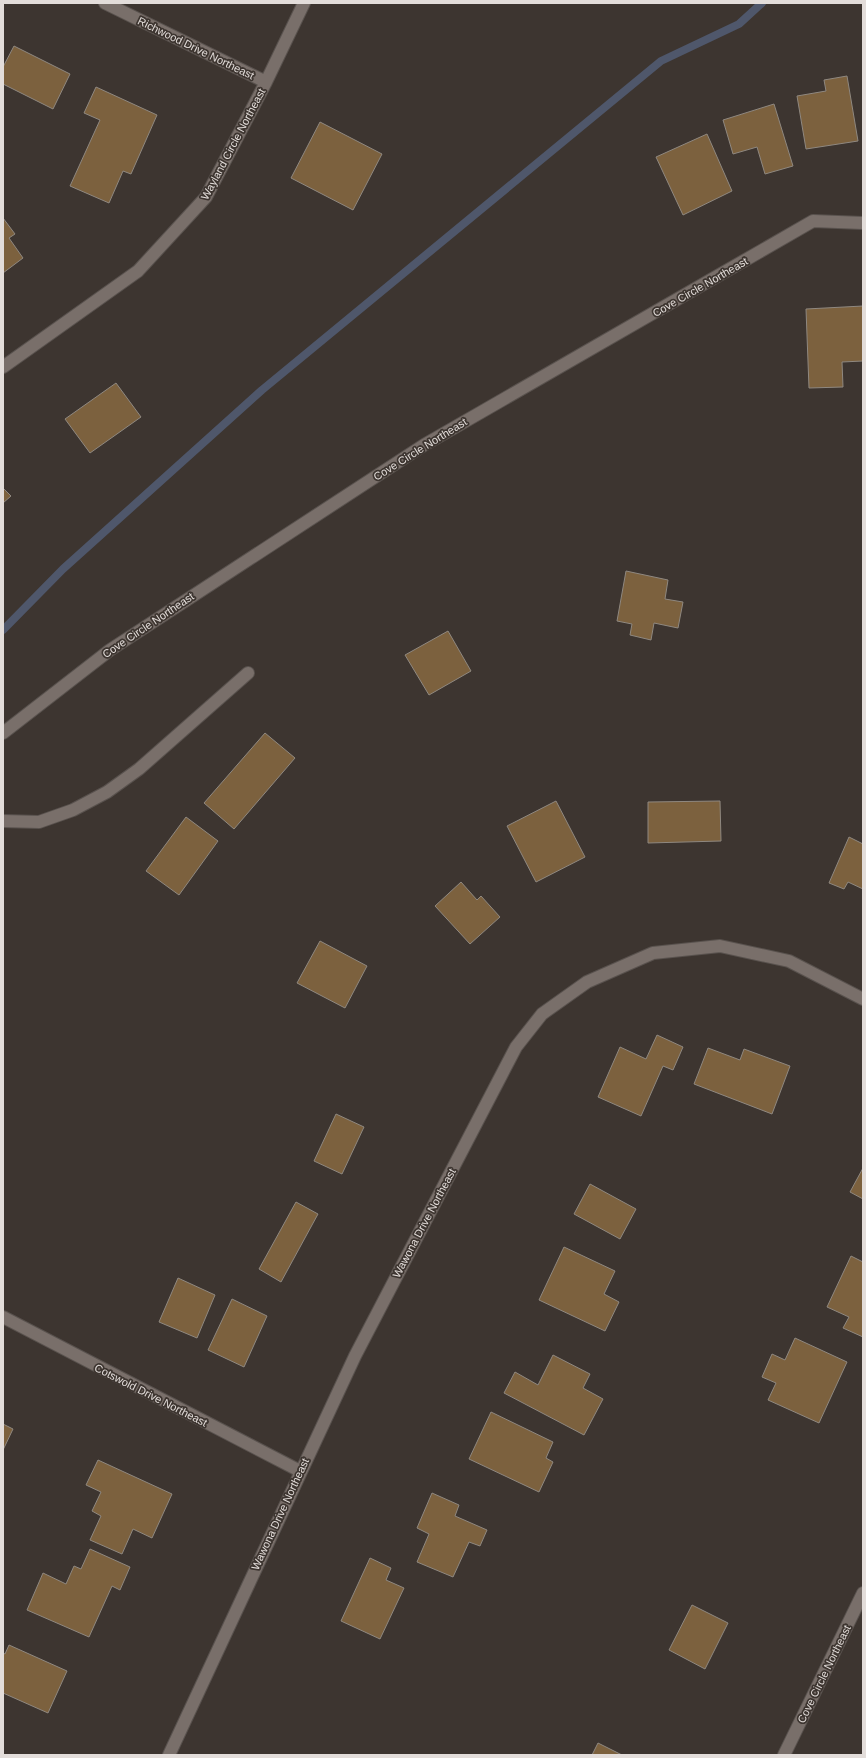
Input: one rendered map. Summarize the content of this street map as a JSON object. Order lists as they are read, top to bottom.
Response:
{
  "streets": {
    "street": [
      "Richwood Drive Northeast",
      "Wayland Circle Northeast",
      "Cove Circle Northeast",
      "Wawona Drive Northeast",
      "Cotswold Drive Northeast"
    ]
  },
  "crossings": [
    ["Richwood Drive Northeast", "Wayland Circle Northeast"],
    ["Wawona Drive Northeast", "Cotswold Drive Northeast"]
  ]
}
